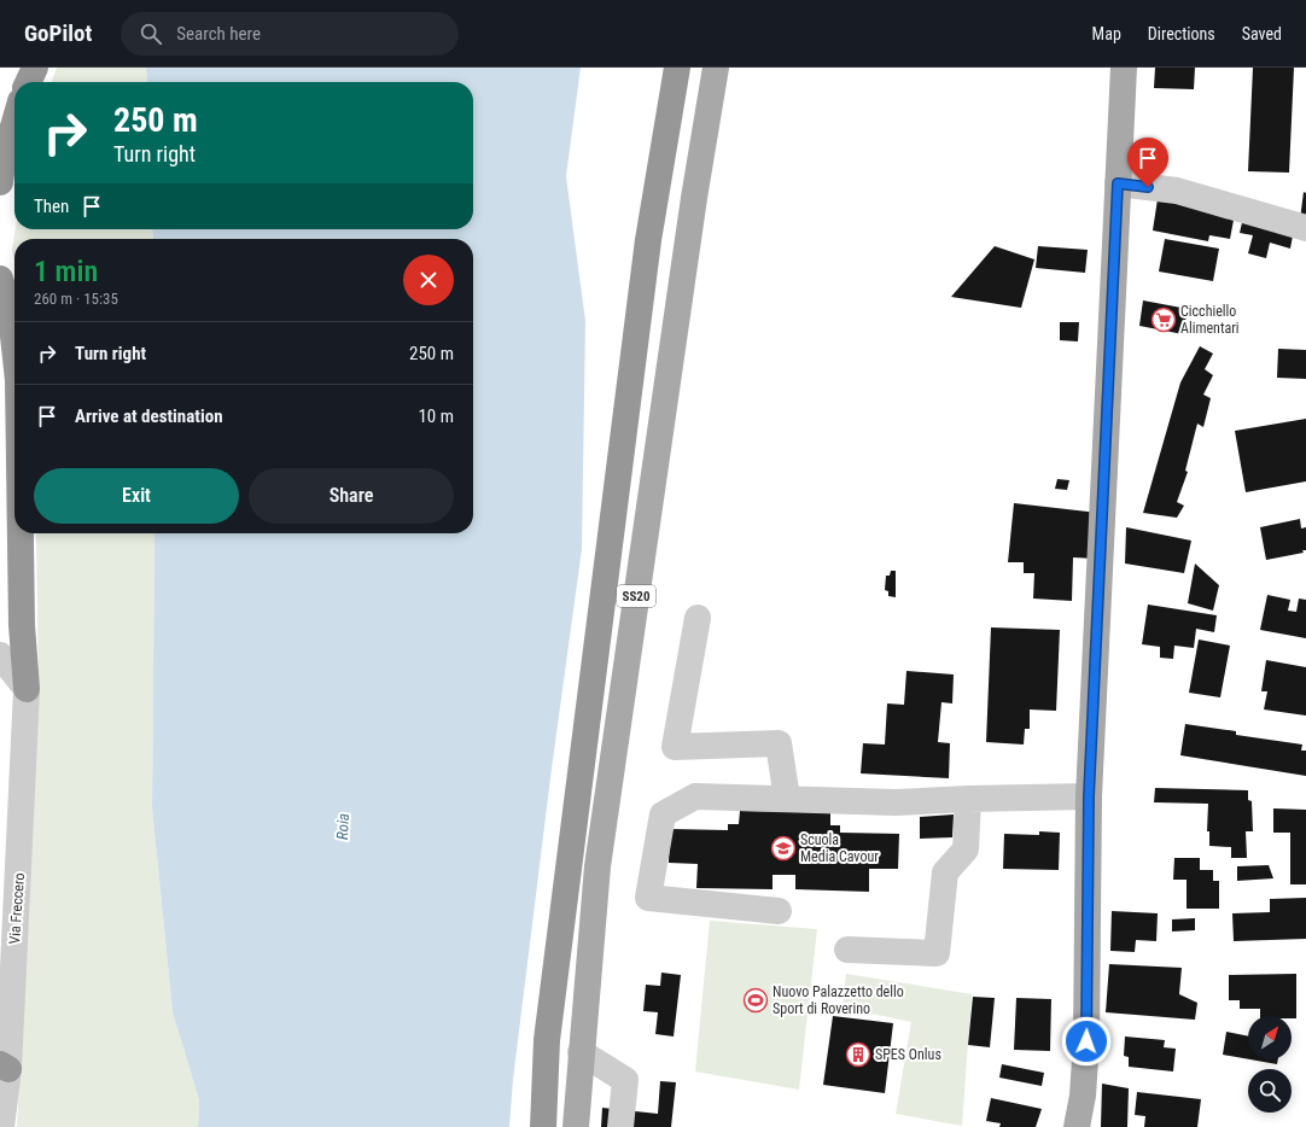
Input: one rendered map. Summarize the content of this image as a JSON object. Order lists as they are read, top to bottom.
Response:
{
  "streets": {
    "main road": ["SS20"],
    "street": ["Via Freccero"]
  },
  "water": ["Roia"],
  "places": {
    "supermarket": ["Cicchiello Alimentari"],
    "school or university": ["Scuola Media Cavour"],
    "sports": ["Nuovo Palazzetto dello Sport di Roverino"],
    "building": ["SPES Onlus"]
  },
  "north": "top right",
  "page": {
    "header": "GoPilot",
    "search": "Search here",
    "nav": ["Map", "Directions", "Saved"],
    "turn": ["250 m", "Turn right"],
    "then": "Then",
    "heading": ["1 min", "260 m · 15:35"],
    "list": [
      {
        "name": "Turn right",
        "value": "250 m"
      },
      {
        "name": "Arrive at destination",
        "value": "10 m"
      }
    ],
    "buttons": ["Exit", "Share"]
  }
}
